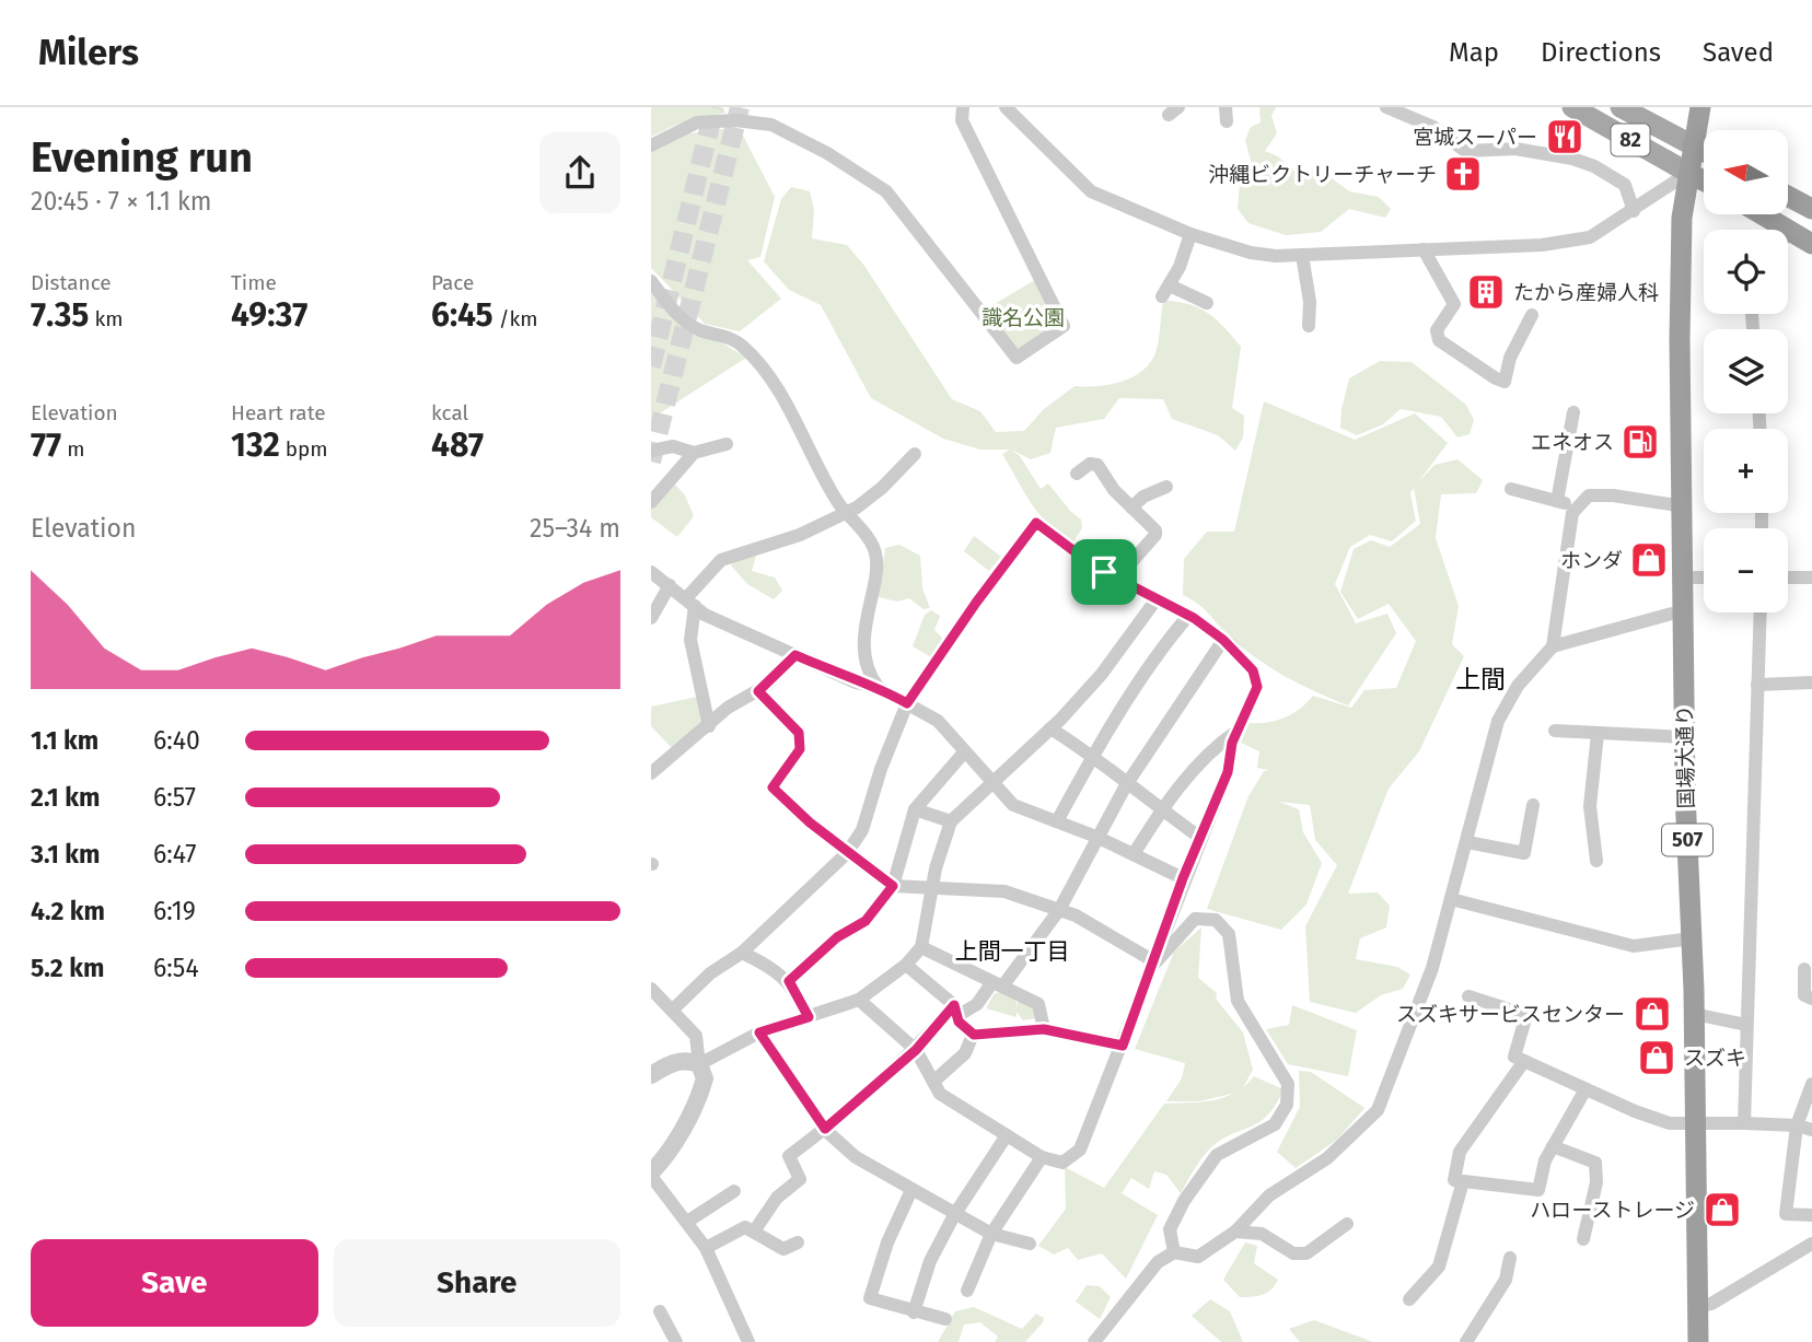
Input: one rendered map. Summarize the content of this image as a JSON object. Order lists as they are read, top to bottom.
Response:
{
  "streets": {
    "highway": ["国場大通り", "507"],
    "main road": ["82"]
  },
  "crossings": [
    ["82", "国場大通り"]
  ],
  "districts": ["上間", "上間一丁目"],
  "parks": ["識名公園"],
  "places": {
    "restaurant": ["宮城スーパー"],
    "church": ["沖縄ビクトリーチャーチ"],
    "building": ["たから産婦人科"],
    "fuel station": ["エネオス"],
    "shop": [
      "ホンダ",
      "スズキサービスセンター",
      "スズキ",
      "ハローストレージ"
    ]
  },
  "north": "left",
  "page": {
    "header": "Milers",
    "nav": ["Map", "Directions", "Saved"],
    "heading": ["Evening run", "20:45 · 7 × 1.1 km"],
    "map_buttons": ["+", "−"],
    "stats": [
      ["Distance", "7.35 km"],
      ["Time", "49:37"],
      ["Pace", "6:45 /km"],
      ["Elevation", "77 m"],
      ["Heart rate", "132 bpm"],
      ["kcal", "487"]
    ],
    "chart": ["Elevation", "25–34 m"],
    "list": [
      {
        "name": "1.1 km",
        "note": "6:40"
      },
      {
        "name": "2.1 km",
        "note": "6:57"
      },
      {
        "name": "3.1 km",
        "note": "6:47"
      },
      {
        "name": "4.2 km",
        "note": "6:19"
      },
      {
        "name": "5.2 km",
        "note": "6:54"
      }
    ],
    "buttons": ["Save", "Share"]
  }
}
